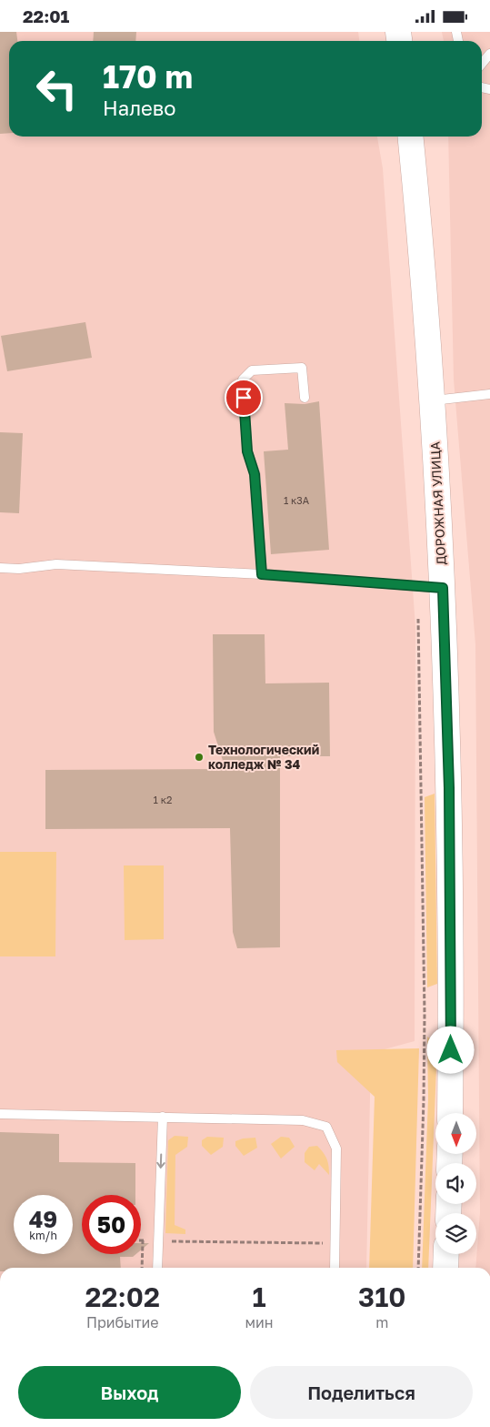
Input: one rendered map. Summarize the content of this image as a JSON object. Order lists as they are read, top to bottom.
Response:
{
  "streets": {
    "main road": ["ДОРОЖНАЯ УЛИЦА"]
  },
  "places": ["Технологический колледж № 34"],
  "house_numbers": ["1 к3А", "1 к2"],
  "north": "bottom",
  "page": {
    "status": "22:01",
    "turn": ["170 m", "Налево"],
    "speed": "49 km/h",
    "limit": "50",
    "eta": [
      "22:02",
      "Прибытие",
      "1",
      "мин",
      "310",
      "m"
    ],
    "buttons": ["Выход", "Поделиться"]
  }
}
